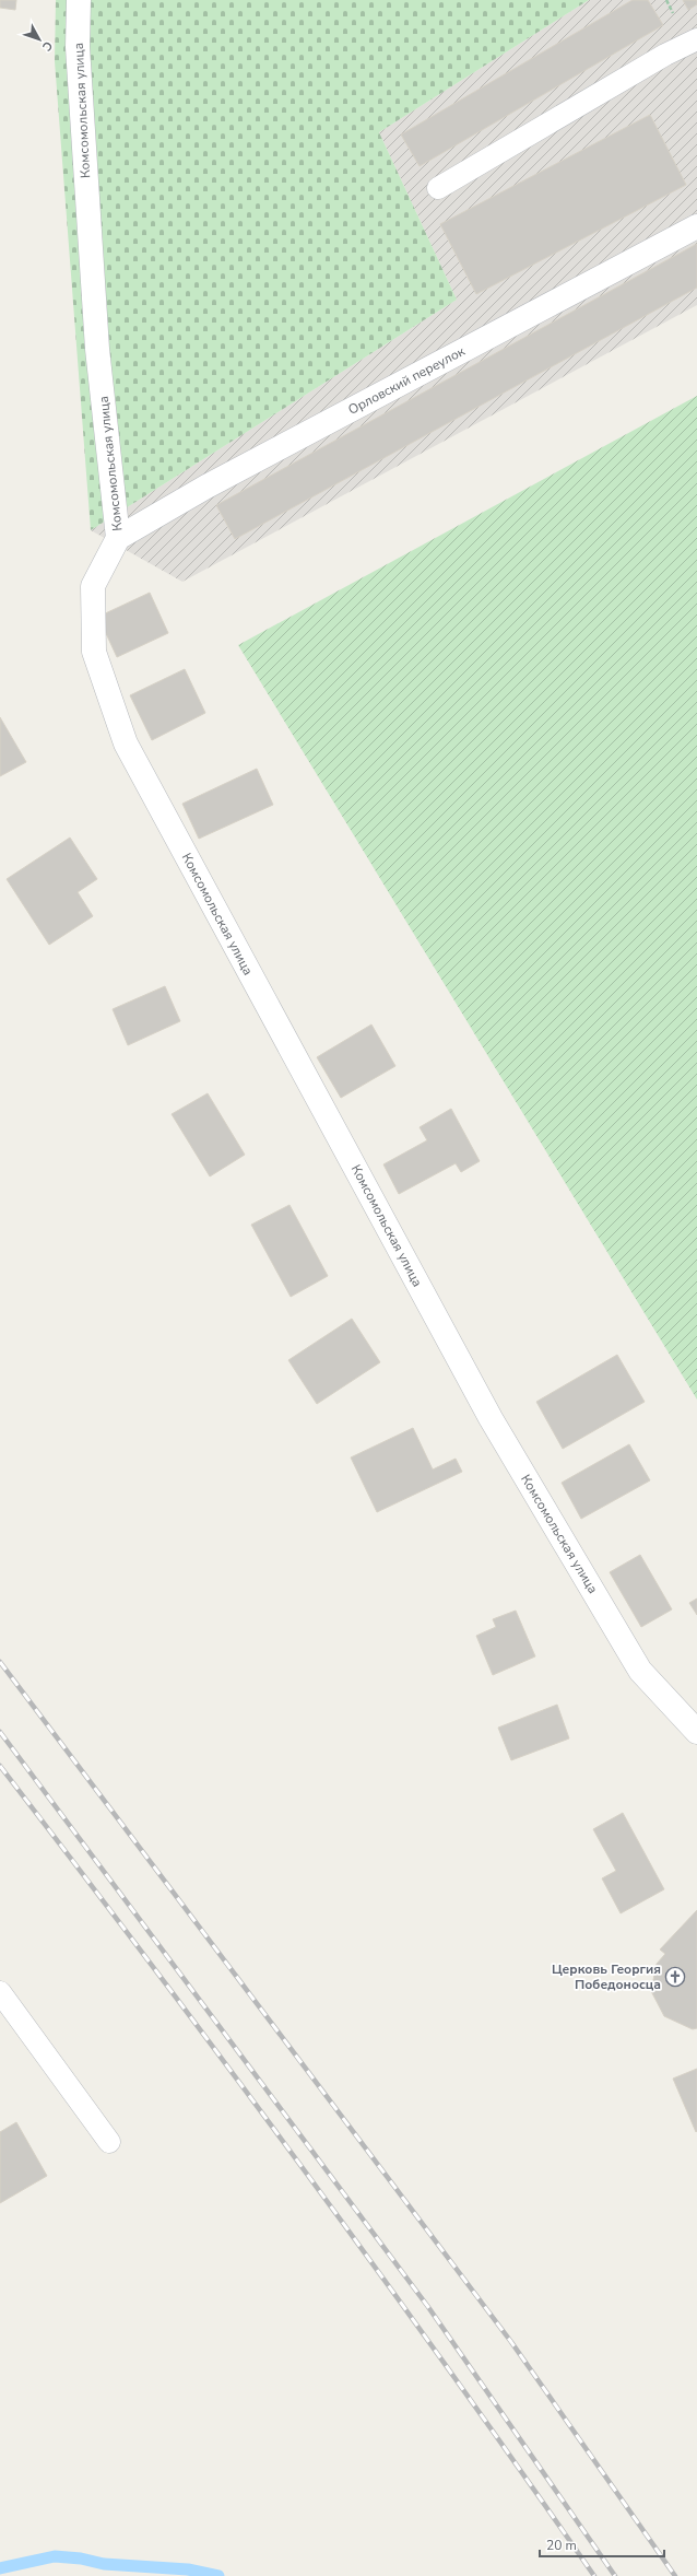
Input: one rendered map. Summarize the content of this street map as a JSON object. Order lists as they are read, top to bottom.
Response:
{
  "streets": {
    "street": ["Комсомольская улица", "Орловский переулок"]
  },
  "crossings": [
    ["Комсомольская улица", "Орловский переулок"]
  ],
  "places": {
    "church": ["Церковь Георгия Победоносца"]
  },
  "scale_bar": "20 m",
  "north": "bottom right"
}
